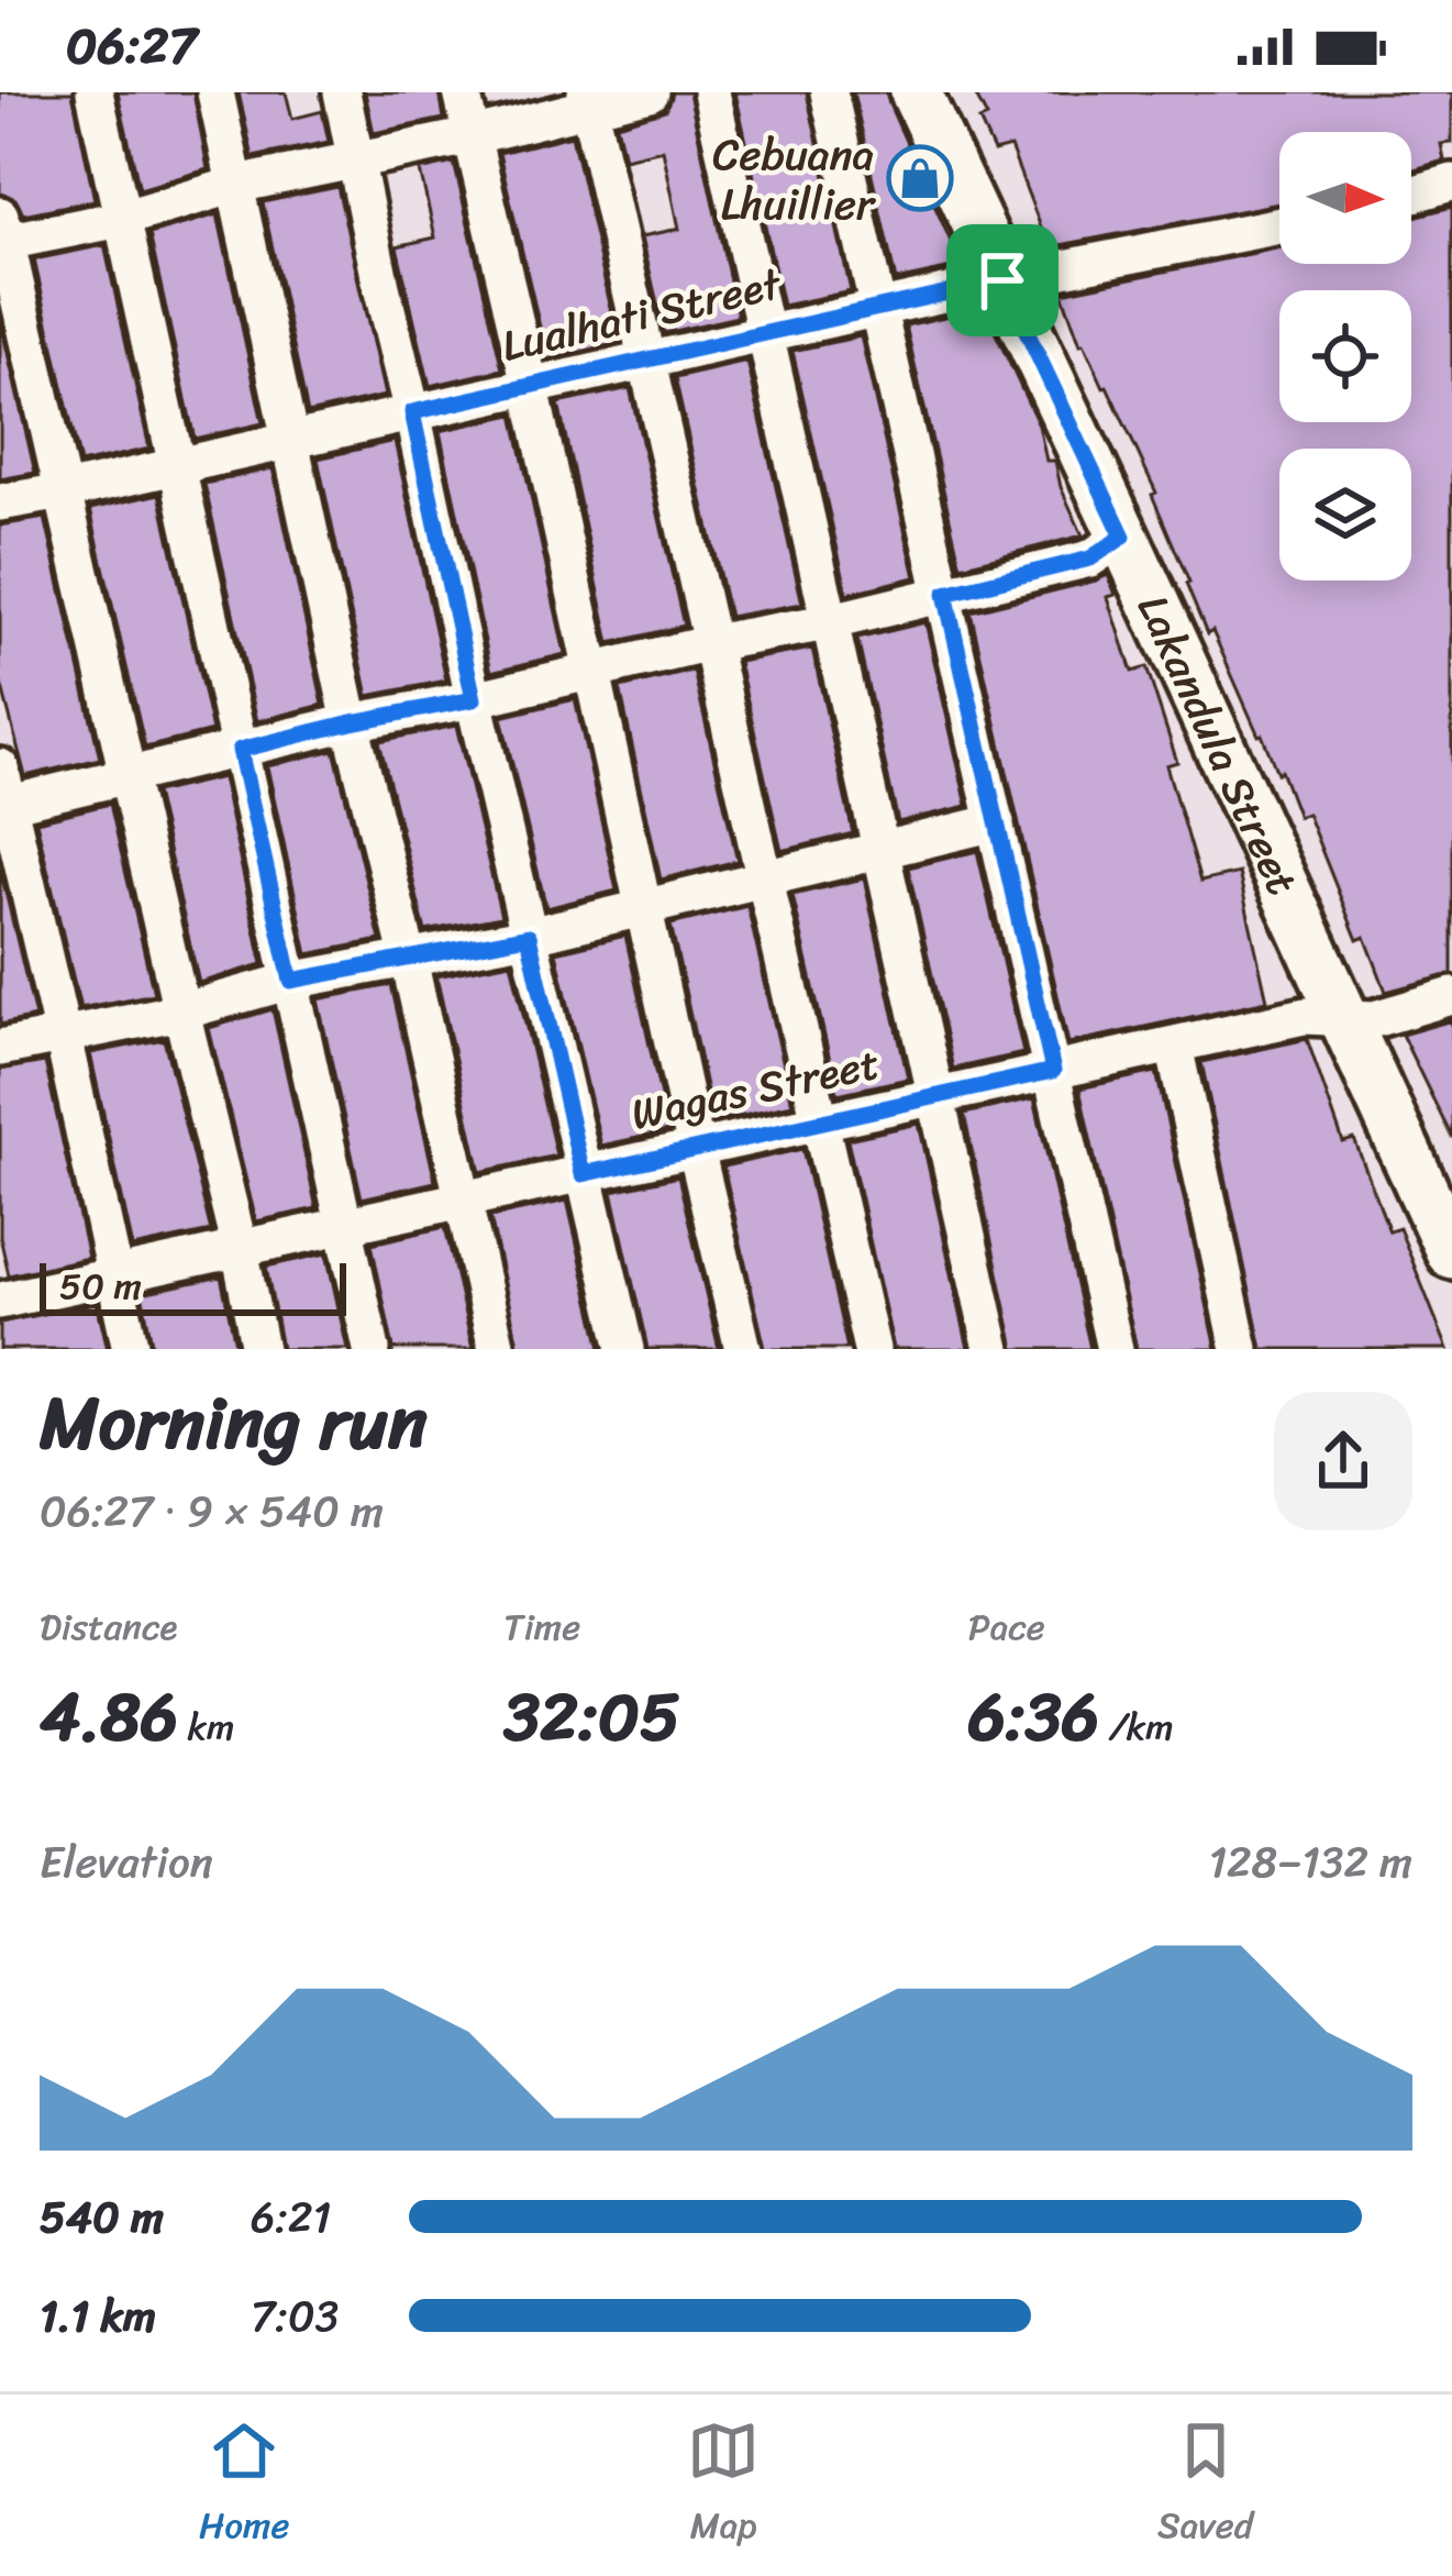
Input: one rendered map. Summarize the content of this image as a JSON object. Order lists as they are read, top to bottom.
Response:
{
  "streets": {
    "street": ["Lualhati Street", "Lakandula Street", "Wagas Street"]
  },
  "crossings": [
    ["Lualhati Street", "Lakandula Street"],
    ["Lakandula Street", "Wagas Street"]
  ],
  "places": {
    "shop": ["Cebuana Lhuillier"]
  },
  "scale_bar": "50 m",
  "north": "right",
  "page": {
    "status": "06:27",
    "scale": "50 m",
    "heading": ["Morning run", "06:27 · 9 × 540 m"],
    "stats": [
      ["Distance", "4.86 km"],
      ["Time", "32:05"],
      ["Pace", "6:36 /km"]
    ],
    "chart": ["Elevation", "128–132 m"],
    "list": [
      {
        "name": "540 m",
        "note": "6:21"
      },
      {
        "name": "1.1 km",
        "note": "7:03"
      }
    ],
    "tabs": ["Home", "Map", "Saved"]
  }
}
